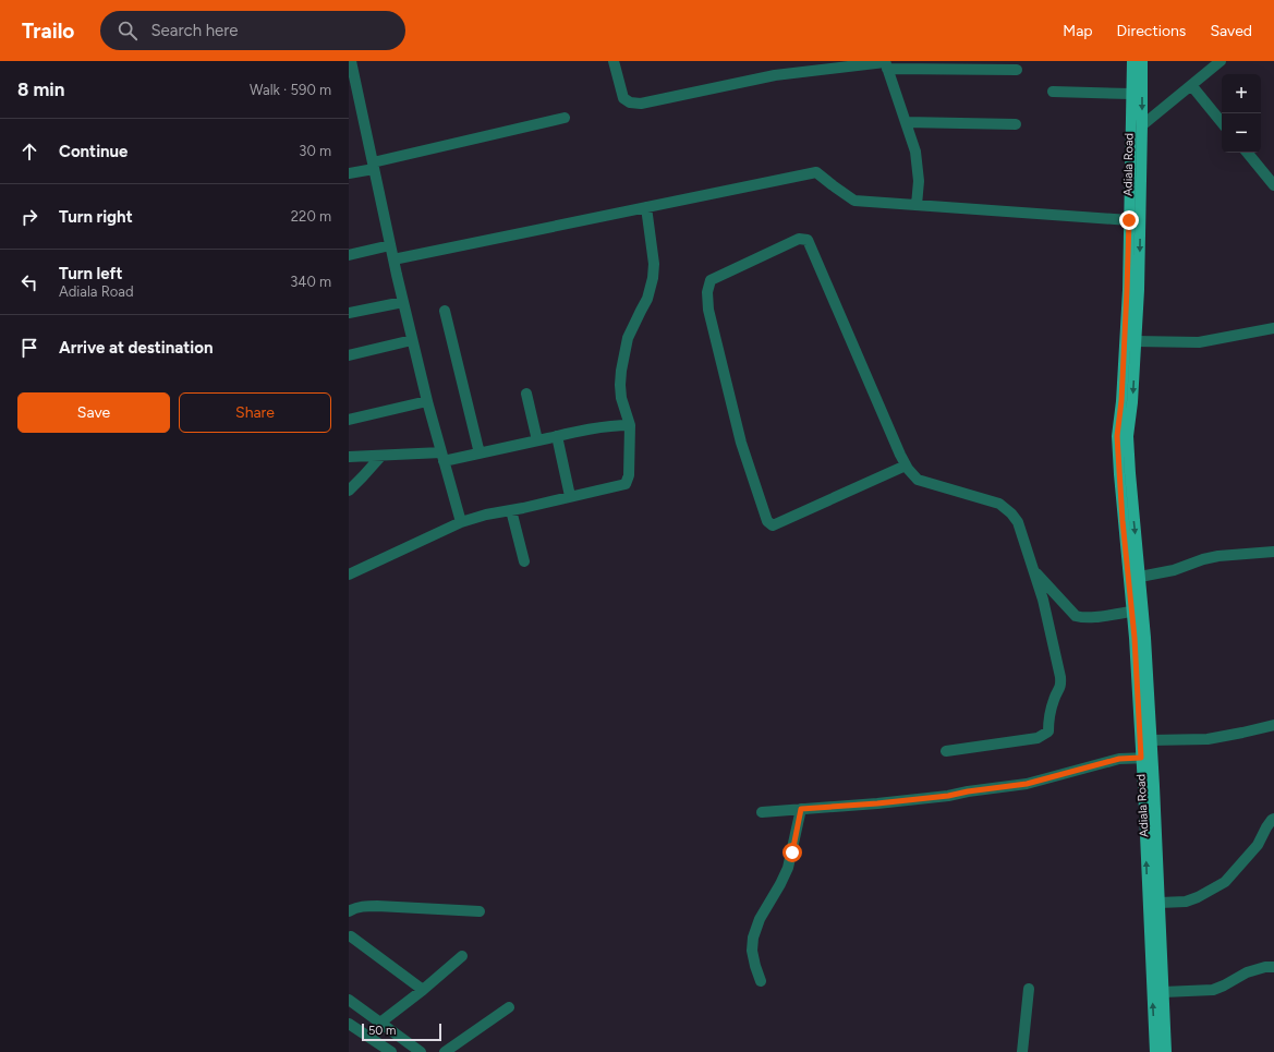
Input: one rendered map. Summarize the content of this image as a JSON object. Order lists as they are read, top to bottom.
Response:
{
  "streets": {
    "main road": ["Adiala Road"]
  },
  "scale_bar": "50 m",
  "page": {
    "header": "Trailo",
    "search": "Search here",
    "nav": ["Map", "Directions", "Saved"],
    "heading": ["8 min", "Walk · 590 m"],
    "map_buttons": ["+", "−"],
    "list": [
      ["Continue", "30 m"],
      ["Turn right", "220 m"],
      ["Turn left", "Adiala Road", "340 m"],
      "Arrive at destination"
    ],
    "buttons": ["Save", "Share"],
    "scale": "50 m"
  }
}
